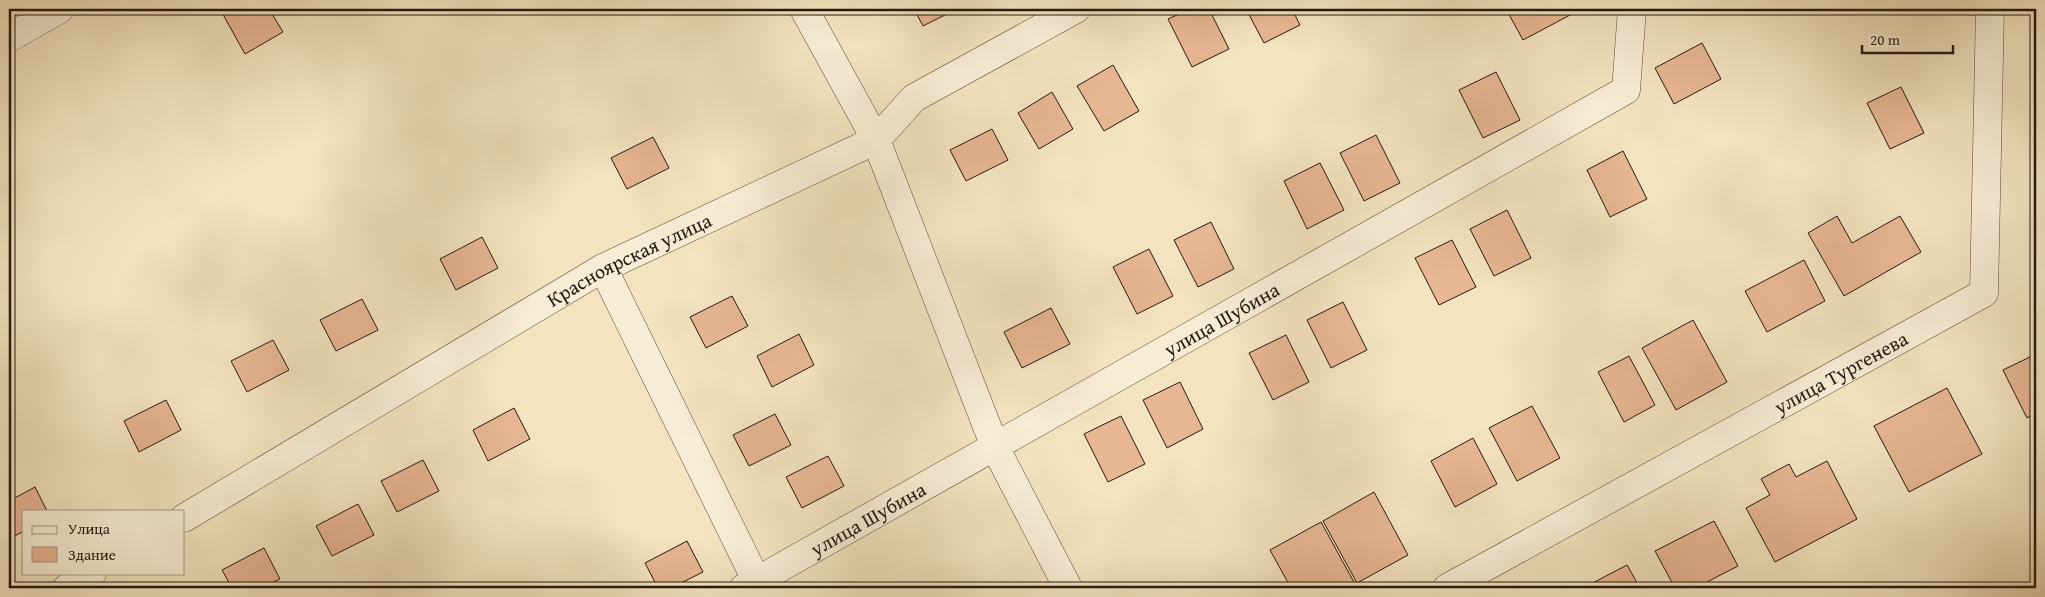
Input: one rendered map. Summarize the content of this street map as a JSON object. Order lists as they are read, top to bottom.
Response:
{
  "streets": {
    "street": ["Красноярская улица", "улица Шубина", "улица Тургенева"]
  },
  "legend": ["Улица", "Здание"],
  "scale_bar": "20 m"
}
